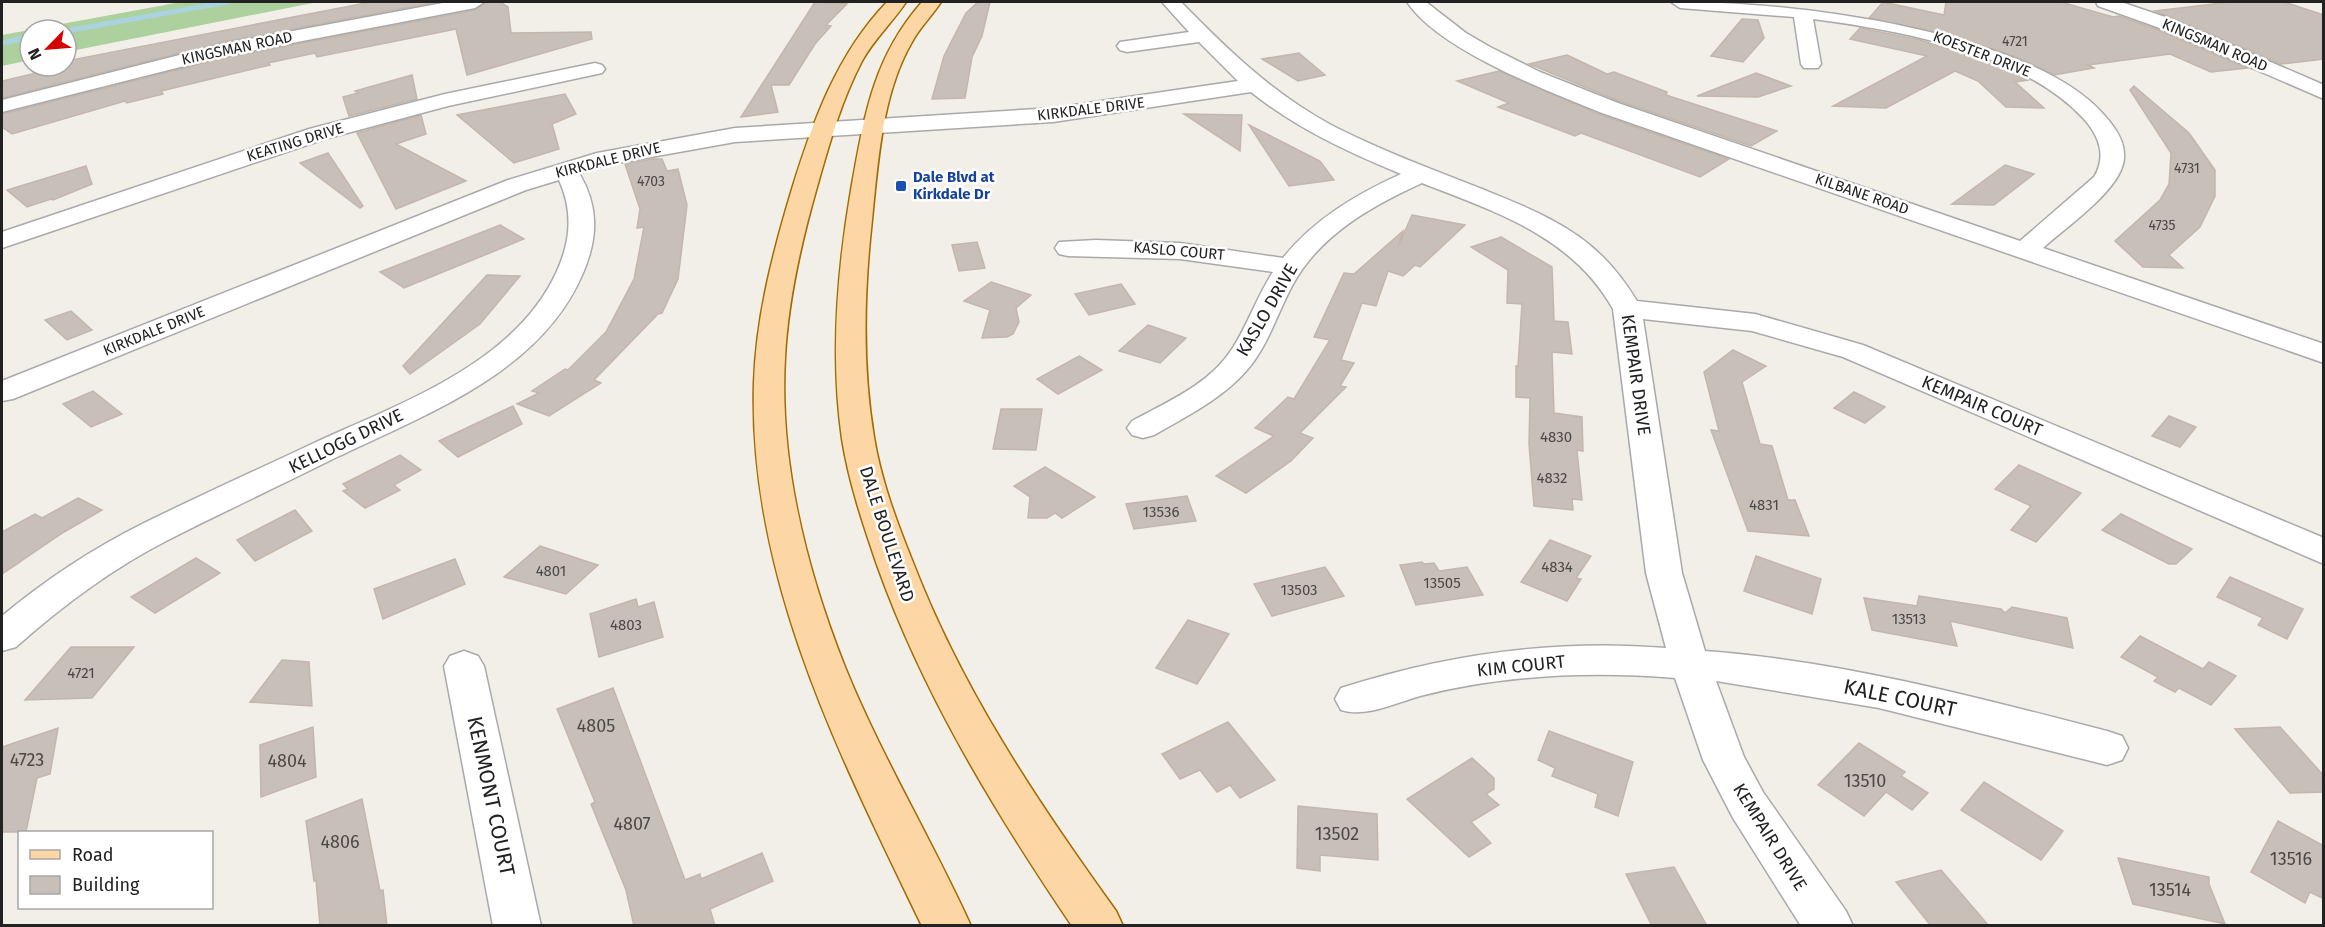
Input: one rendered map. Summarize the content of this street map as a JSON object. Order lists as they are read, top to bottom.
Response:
{
  "streets": {
    "main road": ["DALE BOULEVARD"],
    "street": [
      "KINGSMAN ROAD",
      "KOESTER DRIVE",
      "KIRKDALE DRIVE",
      "KEATING DRIVE",
      "KILBANE ROAD",
      "KASLO COURT",
      "KASLO DRIVE",
      "KEMPAIR DRIVE",
      "KEMPAIR COURT",
      "KELLOGG DRIVE",
      "KIM COURT",
      "KALE COURT",
      "KENMONT COURT"
    ]
  },
  "crossings": [
    ["KOESTER DRIVE", "KILBANE ROAD"],
    ["KIRKDALE DRIVE", "KEMPAIR DRIVE"],
    ["KIRKDALE DRIVE", "KELLOGG DRIVE"],
    ["KIRKDALE DRIVE", "DALE BOULEVARD"],
    ["KASLO COURT", "KASLO DRIVE"],
    ["KASLO DRIVE", "KEMPAIR DRIVE"],
    ["KEMPAIR DRIVE", "KEMPAIR COURT"],
    ["KEMPAIR DRIVE", "KIM COURT"],
    ["KEMPAIR DRIVE", "KALE COURT"],
    ["KIM COURT", "KALE COURT"]
  ],
  "places": {
    "transit": ["Dale Blvd at Kirkdale Dr"]
  },
  "house_numbers": [
    "4721",
    "4731",
    "4703",
    "4735",
    "4830",
    "4832",
    "4831",
    "13536",
    "4834",
    "4801",
    "13505",
    "13503",
    "13513",
    "4803",
    "4721",
    "4805",
    "4723",
    "4804",
    "13510",
    "4807",
    "13502",
    "4806",
    "13516",
    "13514"
  ],
  "legend": ["Road", "Building"],
  "north": "bottom left"
}
